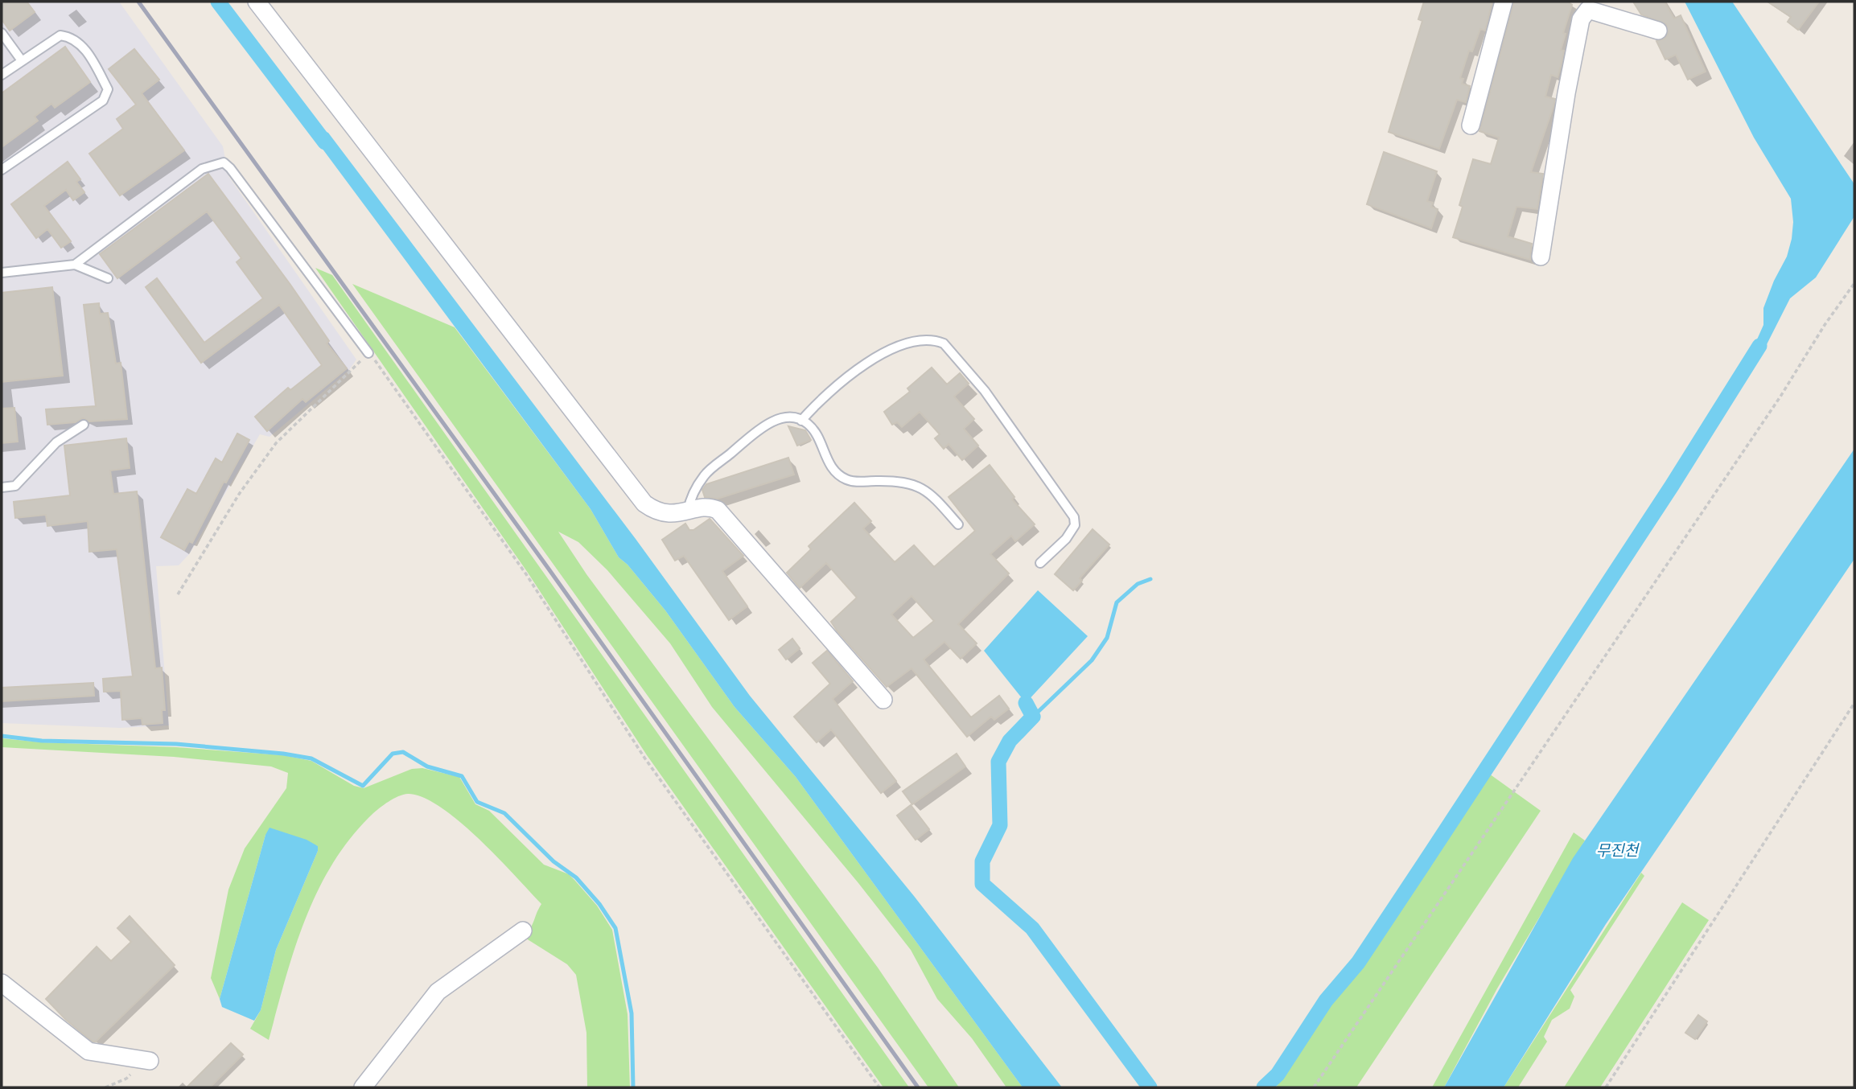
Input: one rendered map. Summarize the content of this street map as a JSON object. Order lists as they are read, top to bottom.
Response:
{
  "water": ["무진천"]
}
